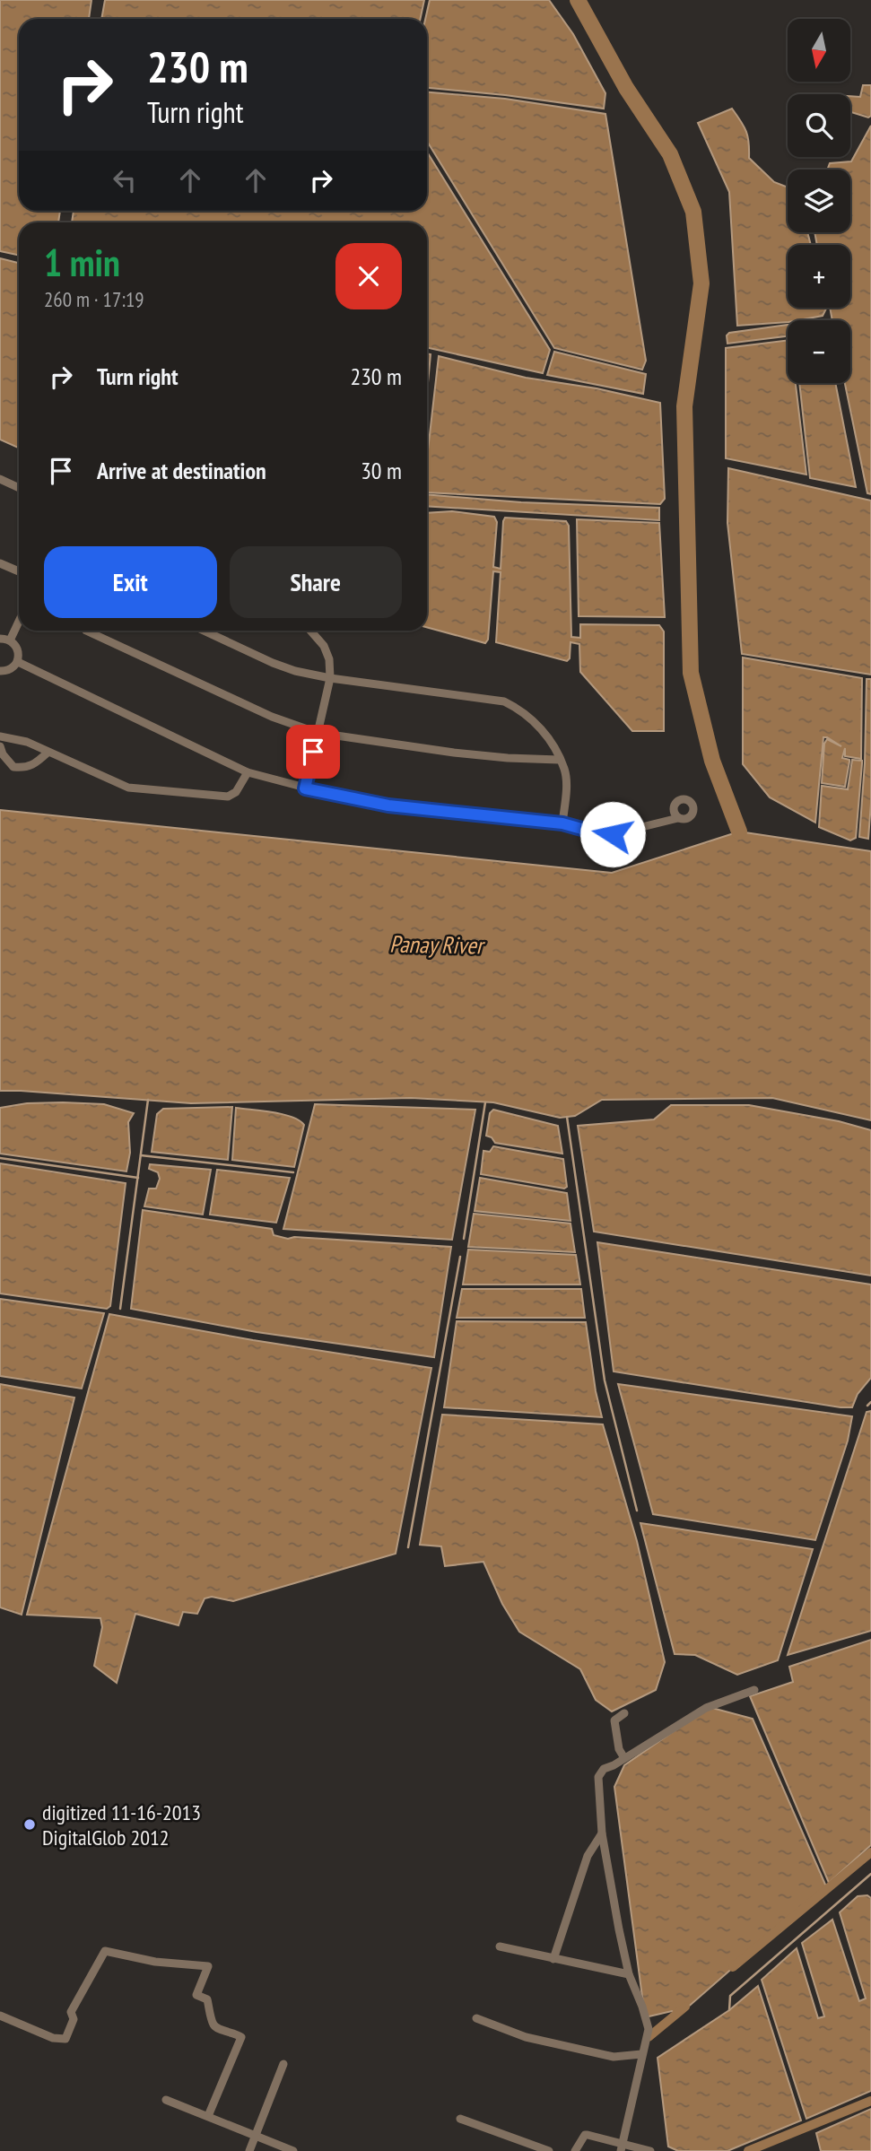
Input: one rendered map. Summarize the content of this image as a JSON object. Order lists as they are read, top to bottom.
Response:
{
  "water": ["Panay River"],
  "places": ["digitized 11-16-2013 DigitalGlob 2012"],
  "north": "bottom",
  "page": {
    "map_buttons": ["+", "−"],
    "turn": ["230 m", "Turn right"],
    "heading": ["1 min", "260 m · 17:19"],
    "list": [
      {
        "name": "Turn right",
        "value": "230 m"
      },
      {
        "name": "Arrive at destination",
        "value": "30 m"
      }
    ],
    "buttons": ["Exit", "Share"]
  }
}
